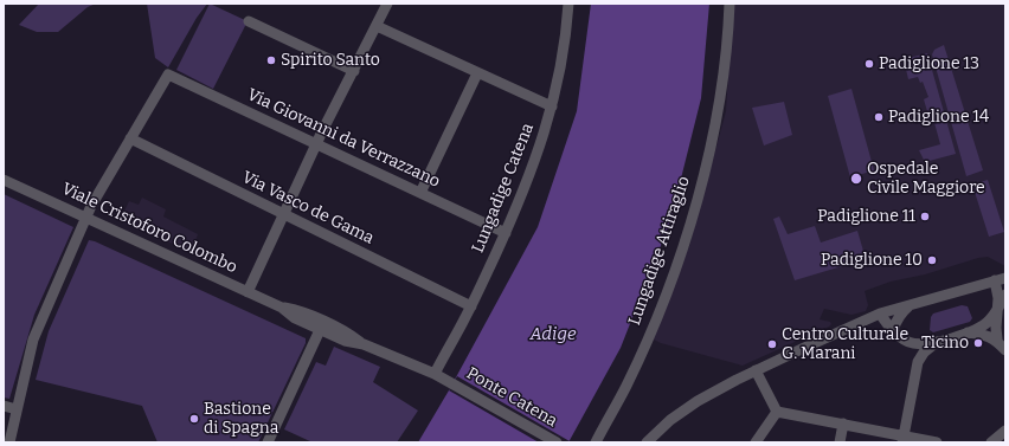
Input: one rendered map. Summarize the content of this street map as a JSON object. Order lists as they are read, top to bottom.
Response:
{
  "streets": {
    "street": [
      "Via Giovanni da Verrazzano",
      "Lungadige Catena",
      "Via Vasco de Gama",
      "Viale Cristoforo Colombo",
      "Lungadige Attiraglio",
      "Ponte Catena"
    ]
  },
  "crossings": [
    ["Via Giovanni da Verrazzano", "Lungadige Catena"],
    ["Via Giovanni da Verrazzano", "Via Vasco de Gama"],
    ["Lungadige Catena", "Via Vasco de Gama"],
    ["Lungadige Catena", "Viale Cristoforo Colombo"],
    ["Viale Cristoforo Colombo", "Ponte Catena"]
  ],
  "water": ["Adige"],
  "places": [
    "Spirito Santo",
    "Padiglione 13",
    "Padiglione 14",
    "Ospedale Civile Maggiore",
    "Padiglione 11",
    "Padiglione 10",
    "Ticino",
    "Centro Culturale G. Marani",
    "Bastione di Spagna"
  ]
}
